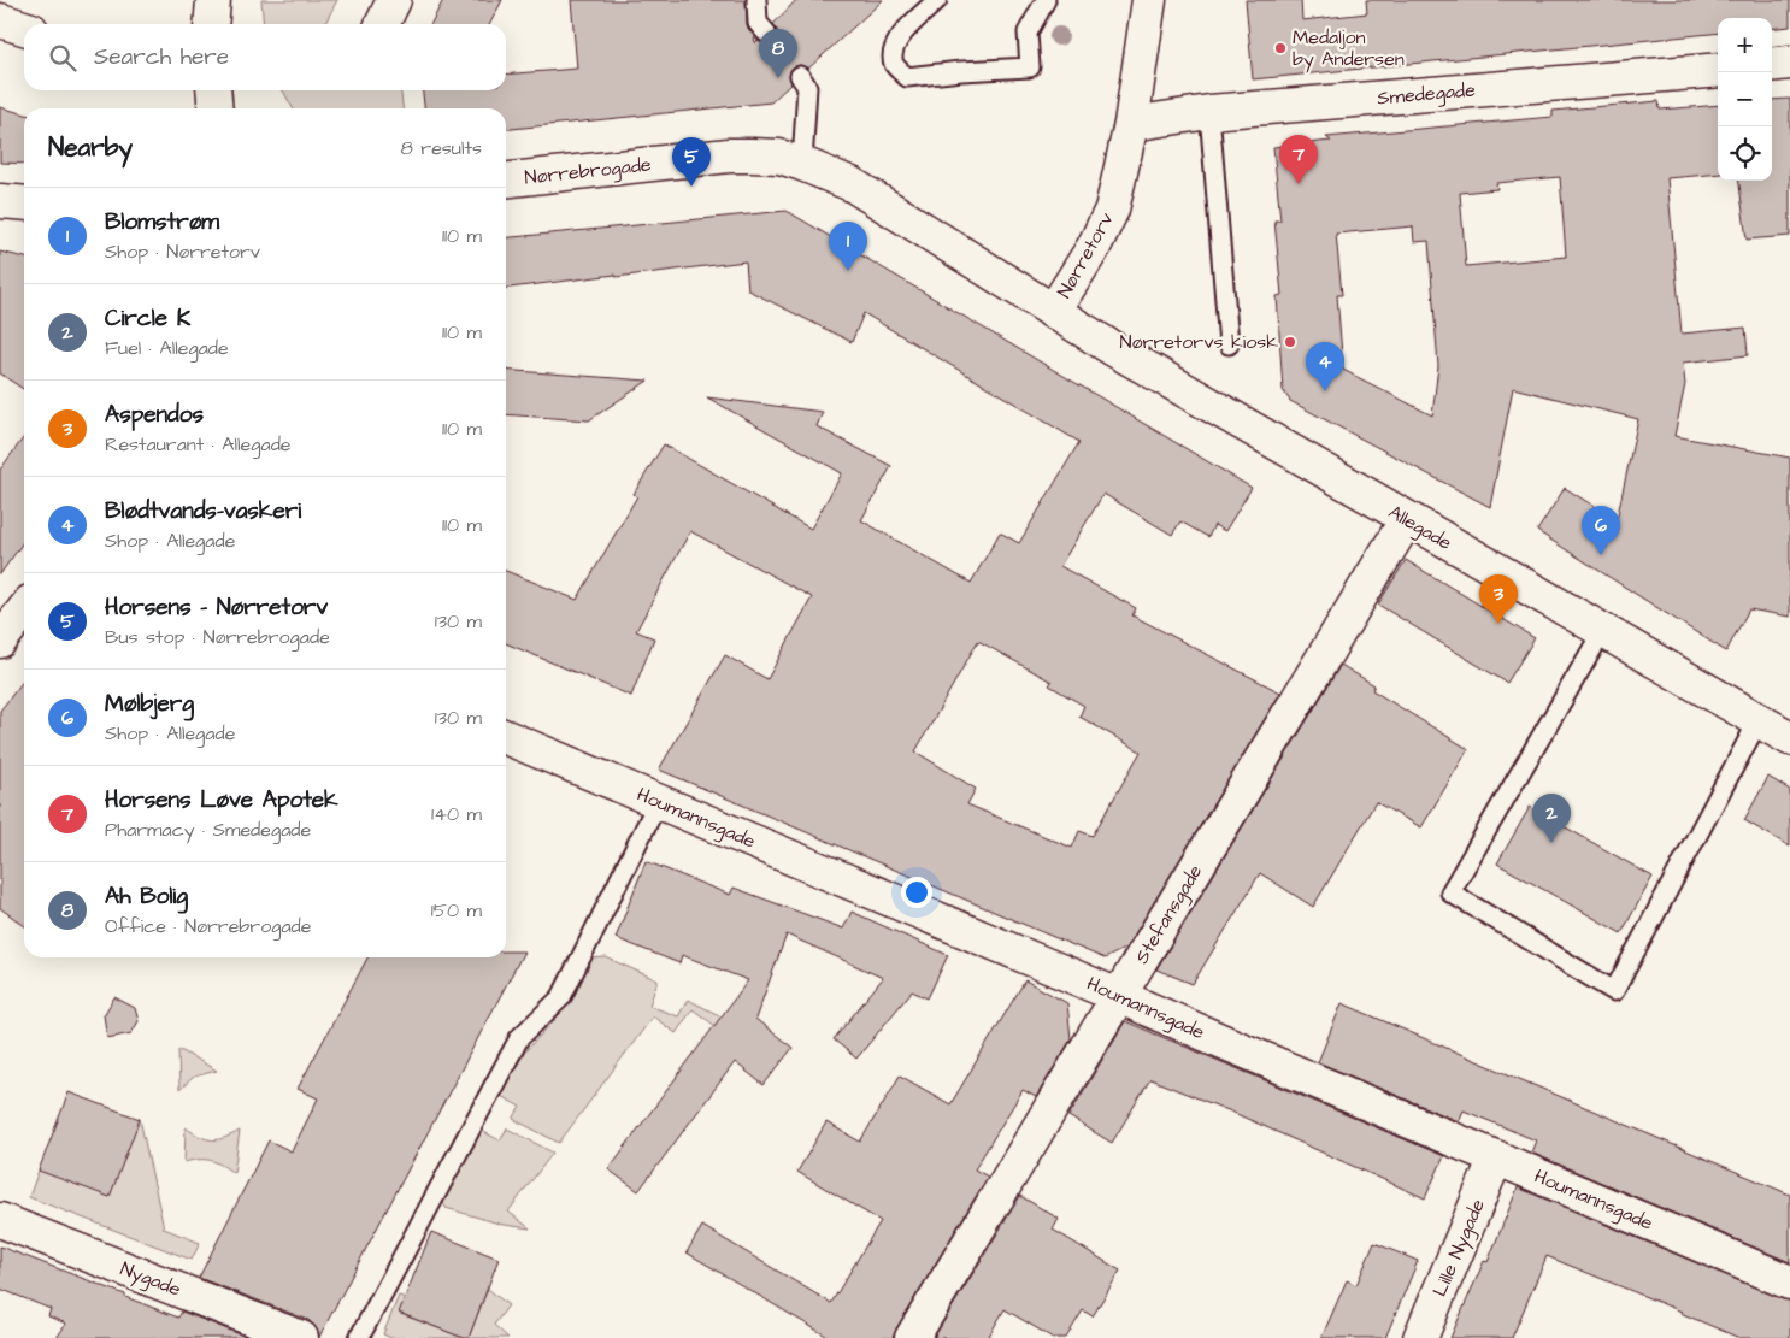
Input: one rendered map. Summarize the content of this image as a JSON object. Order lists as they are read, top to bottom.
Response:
{
  "streets": {
    "street": [
      "Smedegade",
      "Nørrebrogade",
      "Nørretorv",
      "Allegade",
      "Houmannsgade",
      "Stefansgade",
      "Lille Nygade",
      "Nygade"
    ]
  },
  "crossings": [
    ["Smedegade", "Nørretorv"],
    ["Nørrebrogade", "Nørretorv"],
    ["Nørretorv", "Allegade"],
    ["Allegade", "Stefansgade"],
    ["Houmannsgade", "Stefansgade"],
    ["Houmannsgade", "Lille Nygade"]
  ],
  "places": ["Medaljon by Andersen", "Nørretorvs kiosk"],
  "page": {
    "map_buttons": ["+", "−"],
    "search": "Search here",
    "pins": [
      "8",
      "7",
      "5",
      "1",
      "4",
      "6",
      "3",
      "2"
    ],
    "heading": ["Nearby", "8 results"],
    "list": [
      {
        "mark": "1",
        "name": "Blomstrøm",
        "note": "Shop · Nørretorv",
        "value": "110 m"
      },
      {
        "mark": "2",
        "name": "Circle K",
        "note": "Fuel · Allegade",
        "value": "110 m"
      },
      {
        "mark": "3",
        "name": "Aspendos",
        "note": "Restaurant · Allegade",
        "value": "110 m"
      },
      {
        "mark": "4",
        "name": "Blødtvands-vaskeri",
        "note": "Shop · Allegade",
        "value": "110 m"
      },
      {
        "mark": "5",
        "name": "Horsens - Nørretorv",
        "note": "Bus stop · Nørrebrogade",
        "value": "130 m"
      },
      {
        "mark": "6",
        "name": "Mølbjerg",
        "note": "Shop · Allegade",
        "value": "130 m"
      },
      {
        "mark": "7",
        "name": "Horsens Løve Apotek",
        "note": "Pharmacy · Smedegade",
        "value": "140 m"
      },
      {
        "mark": "8",
        "name": "Ah Bolig",
        "note": "Office · Nørrebrogade",
        "value": "150 m"
      }
    ]
  }
}
